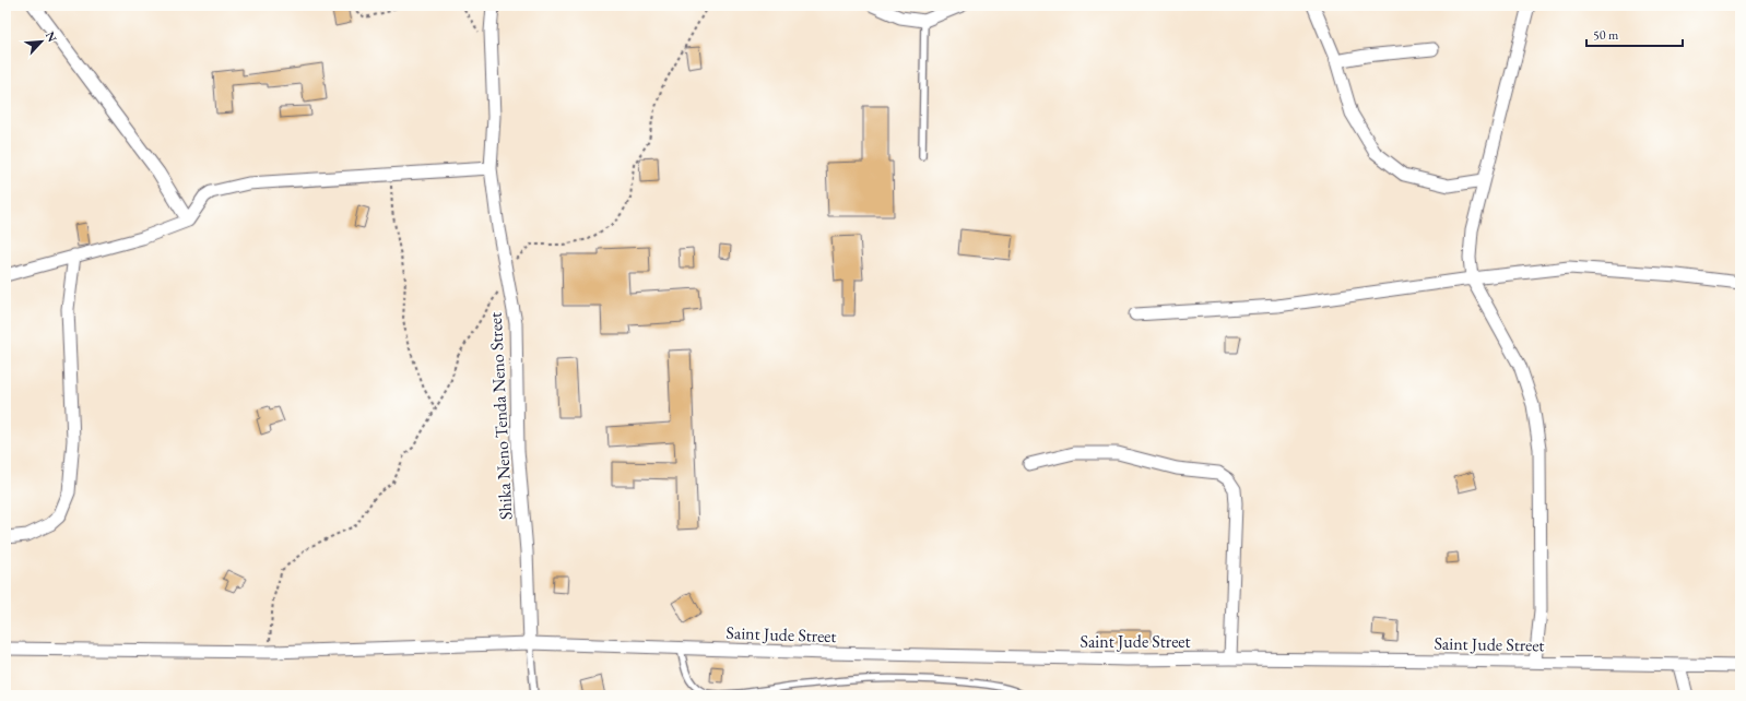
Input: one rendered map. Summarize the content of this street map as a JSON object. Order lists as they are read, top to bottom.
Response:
{
  "streets": {
    "street": ["Shika Neno Tenda Neno Street", "Saint Jude Street"]
  },
  "crossings": [
    ["Shika Neno Tenda Neno Street", "Saint Jude Street"]
  ],
  "scale_bar": "50 m",
  "north": "top right"
}
